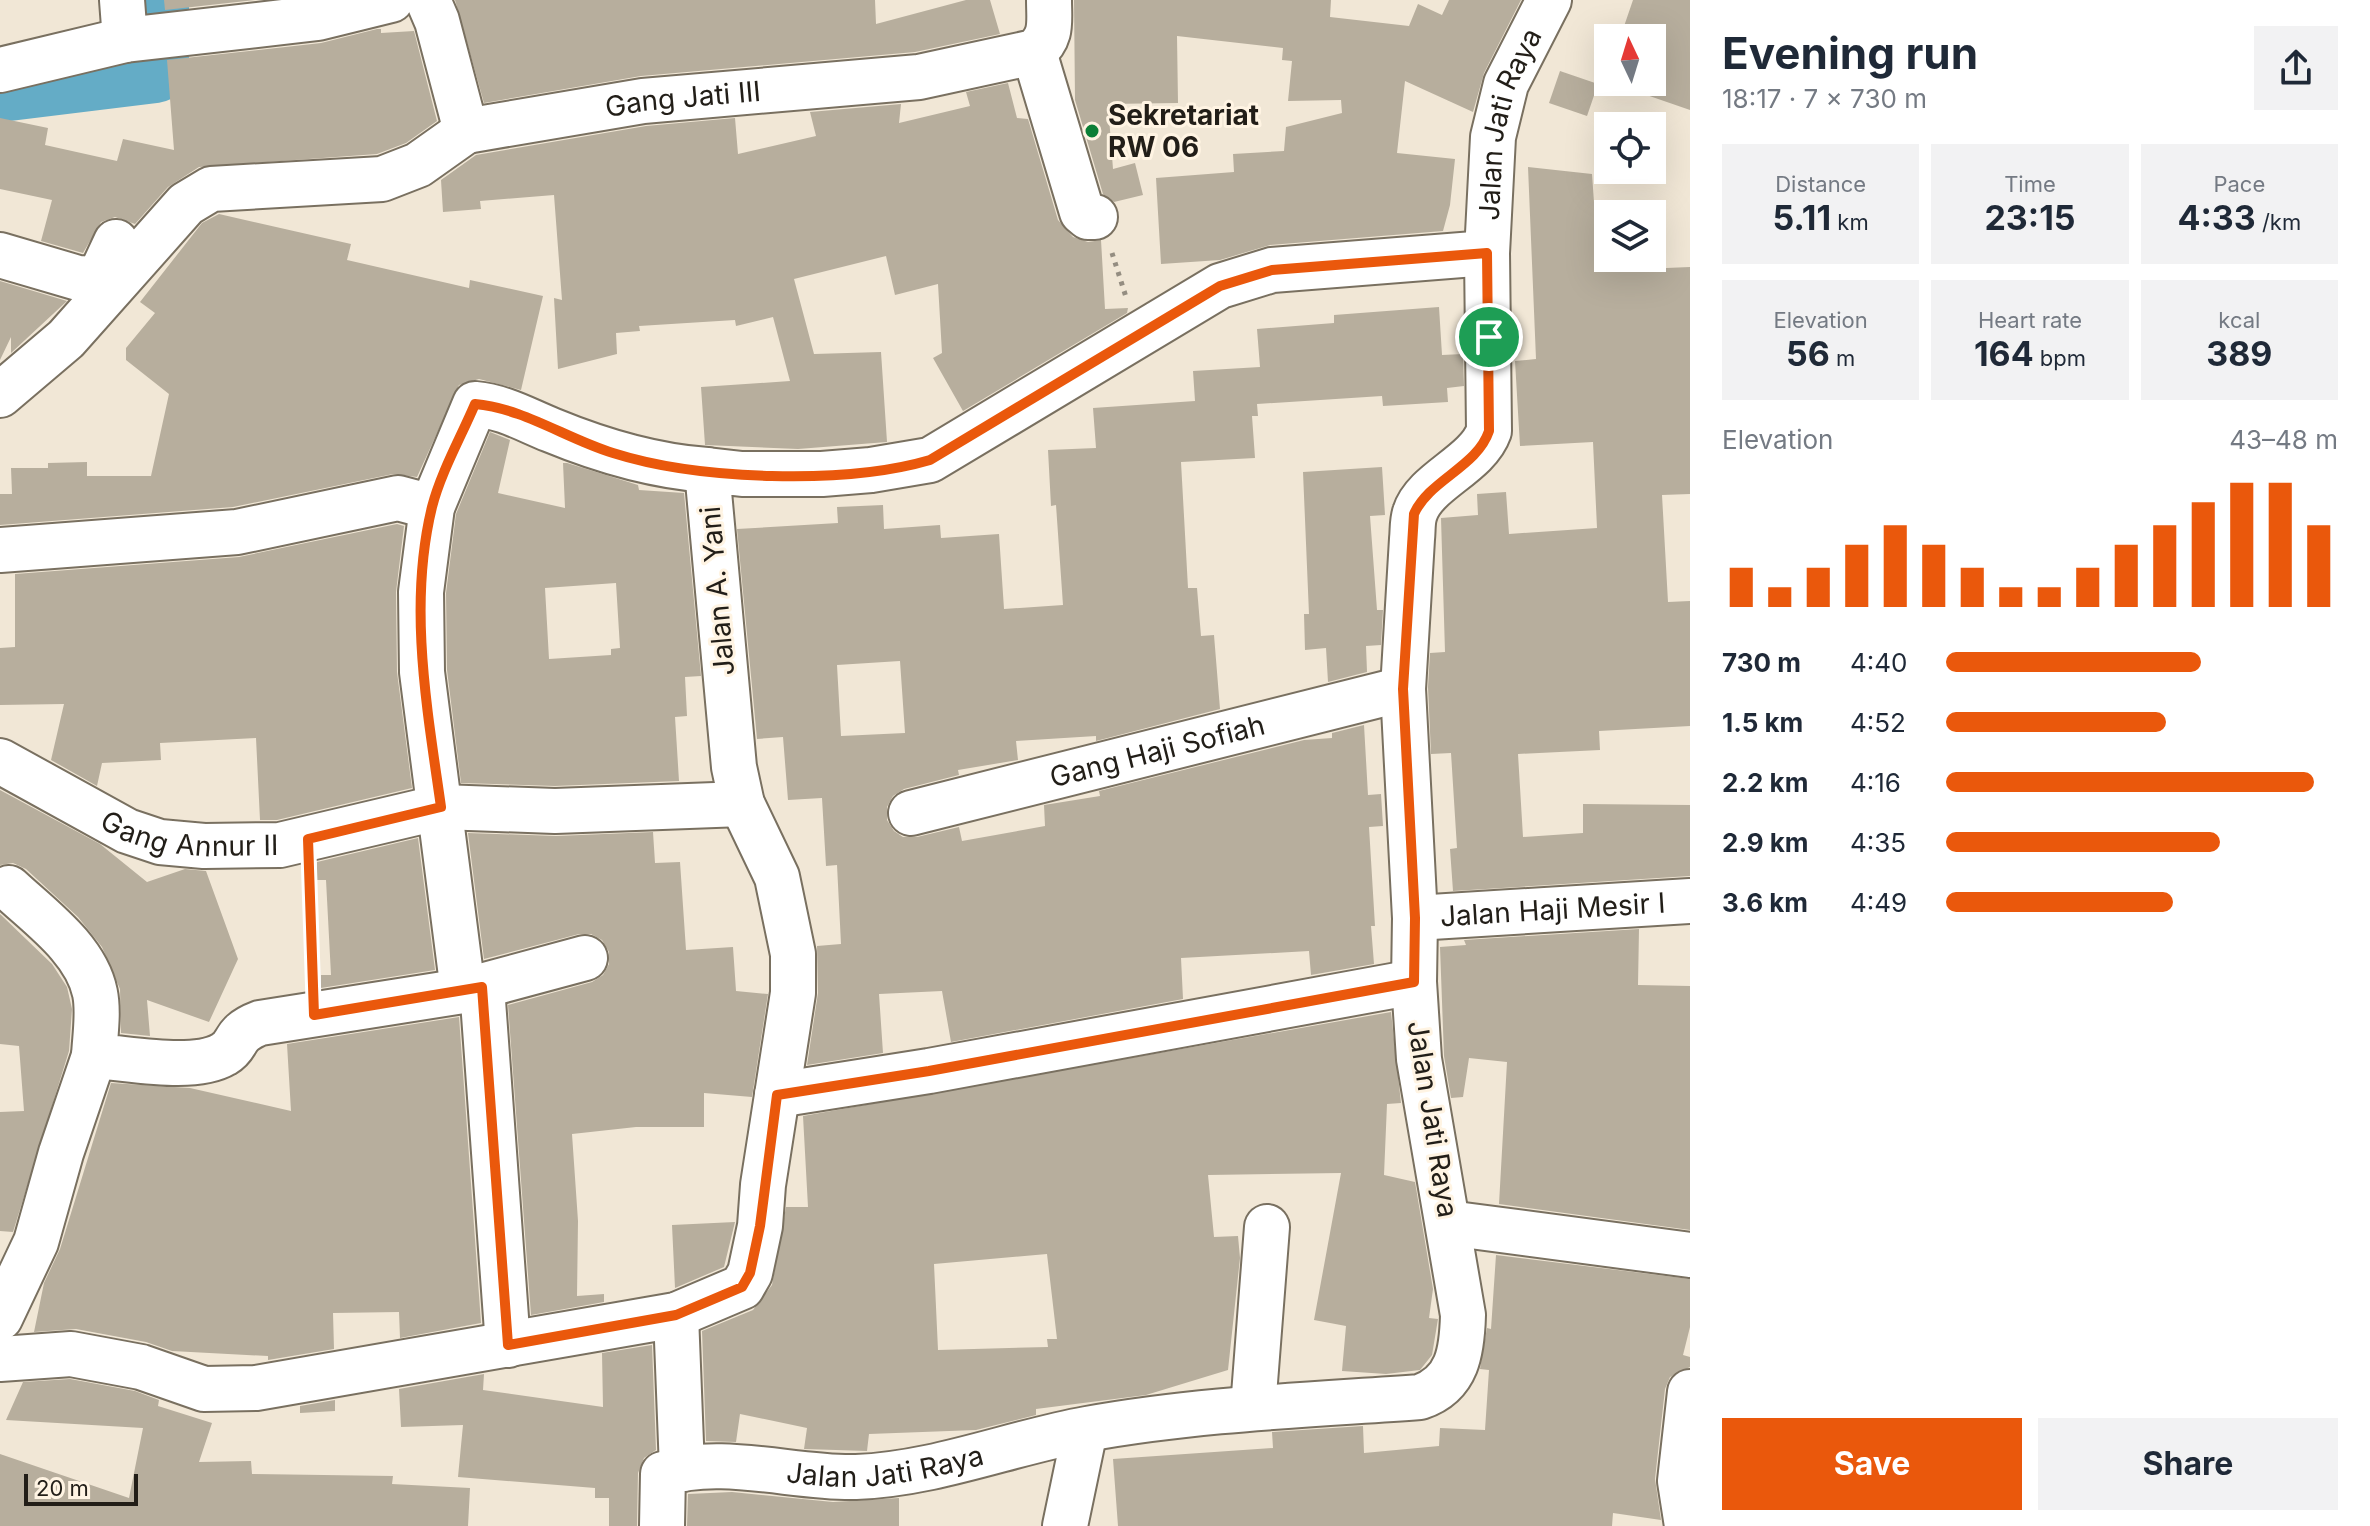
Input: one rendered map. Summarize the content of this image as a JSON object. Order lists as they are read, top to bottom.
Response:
{
  "streets": {
    "street": [
      "Gang Jati III",
      "Jalan Jati Raya",
      "Jalan A. Yani",
      "Gang Haji Sofiah",
      "Gang Annur II",
      "Jalan Haji Mesir I"
    ]
  },
  "crossings": [
    ["Jalan Jati Raya", "Jalan A. Yani"],
    ["Jalan Jati Raya", "Gang Haji Sofiah"],
    ["Jalan Jati Raya", "Jalan Haji Mesir I"],
    ["Jalan A. Yani", "Gang Annur II"]
  ],
  "places": ["Sekretariat RW 06"],
  "scale_bar": "20 m",
  "north": "top",
  "page": {
    "heading": ["Evening run", "18:17 · 7 × 730 m"],
    "stats": [
      ["Distance", "5.11 km"],
      ["Time", "23:15"],
      ["Pace", "4:33 /km"],
      ["Elevation", "56 m"],
      ["Heart rate", "164 bpm"],
      ["kcal", "389"]
    ],
    "chart": ["Elevation", "43–48 m"],
    "list": [
      {
        "name": "730 m",
        "note": "4:40"
      },
      {
        "name": "1.5 km",
        "note": "4:52"
      },
      {
        "name": "2.2 km",
        "note": "4:16"
      },
      {
        "name": "2.9 km",
        "note": "4:35"
      },
      {
        "name": "3.6 km",
        "note": "4:49"
      }
    ],
    "buttons": ["Save", "Share"],
    "scale": "20 m"
  }
}
